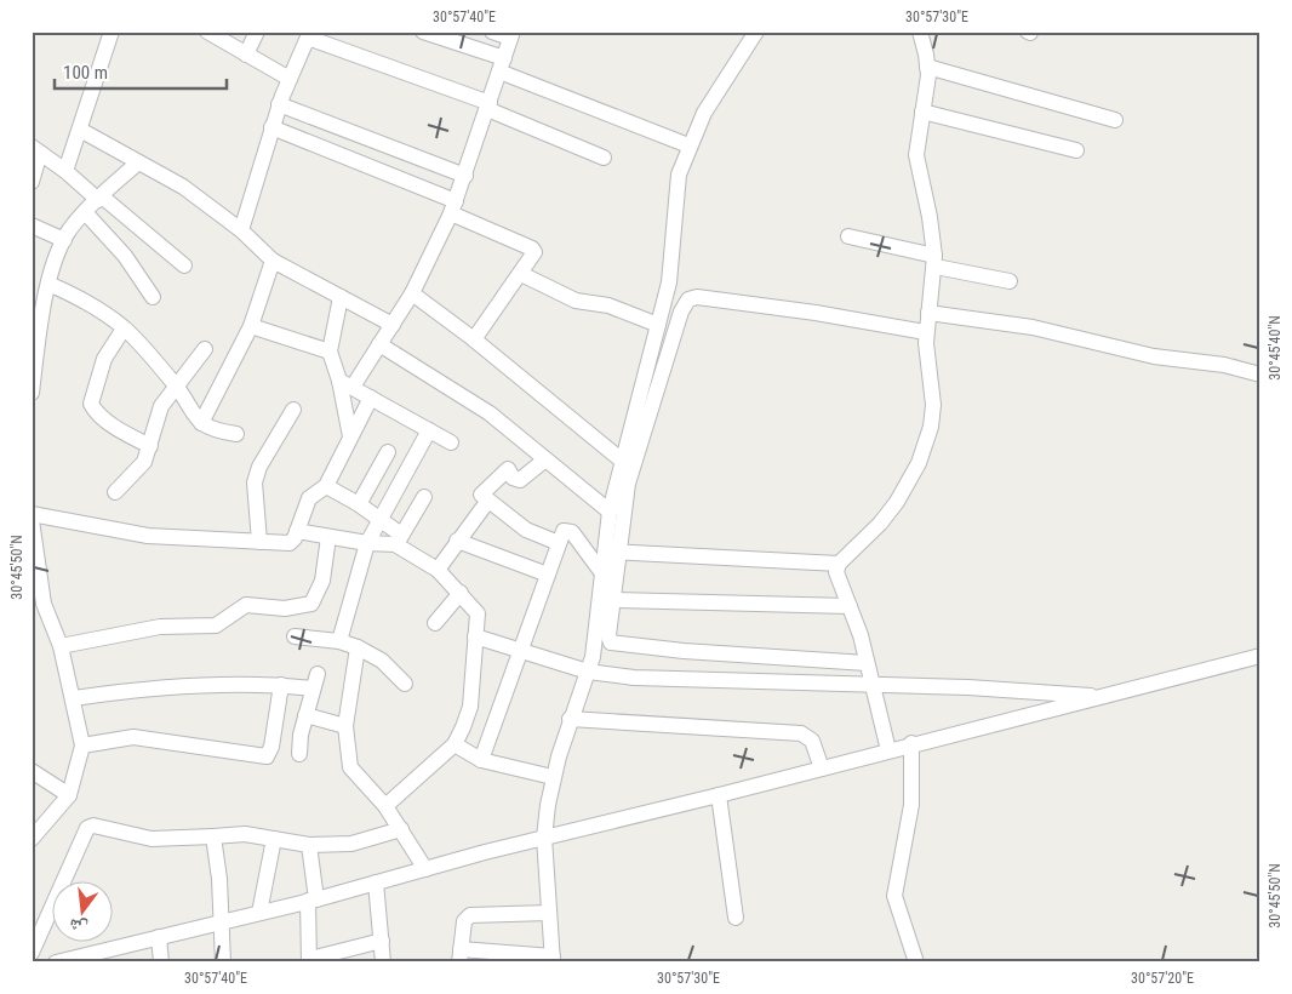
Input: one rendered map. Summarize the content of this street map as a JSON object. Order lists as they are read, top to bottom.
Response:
{
  "scale_bar": "100 m",
  "north": "bottom",
  "coordinates": [
    "30°57'40\"E",
    "30°57'30\"E",
    "30°45'40\"N",
    "30°45'50\"N",
    "30°57'20\"E"
  ]
}
